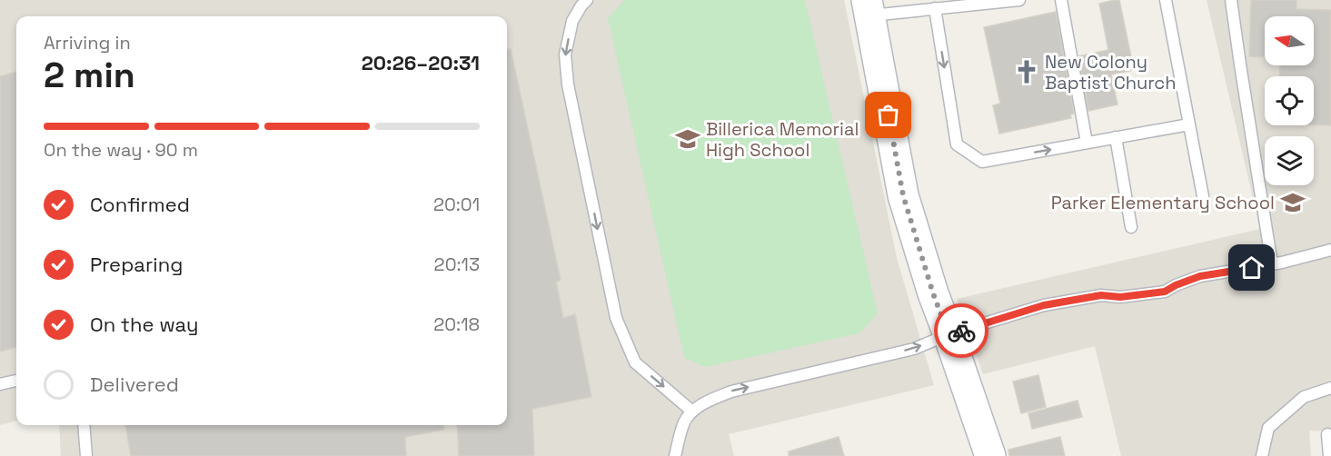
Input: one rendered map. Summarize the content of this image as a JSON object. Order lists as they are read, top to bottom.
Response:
{
  "places": {
    "church": ["New Colony Baptist Church"],
    "school or university": ["Billerica Memorial High School", "Parker Elementary School"]
  },
  "north": "left",
  "page": {
    "heading": ["2 min", "Arriving in", "20:26–20:31"],
    "bar": "On the way · 90 m",
    "list": [
      ["Confirmed", "20:01"],
      ["Preparing", "20:13"],
      ["On the way", "20:18"],
      "Delivered"
    ]
  }
}
